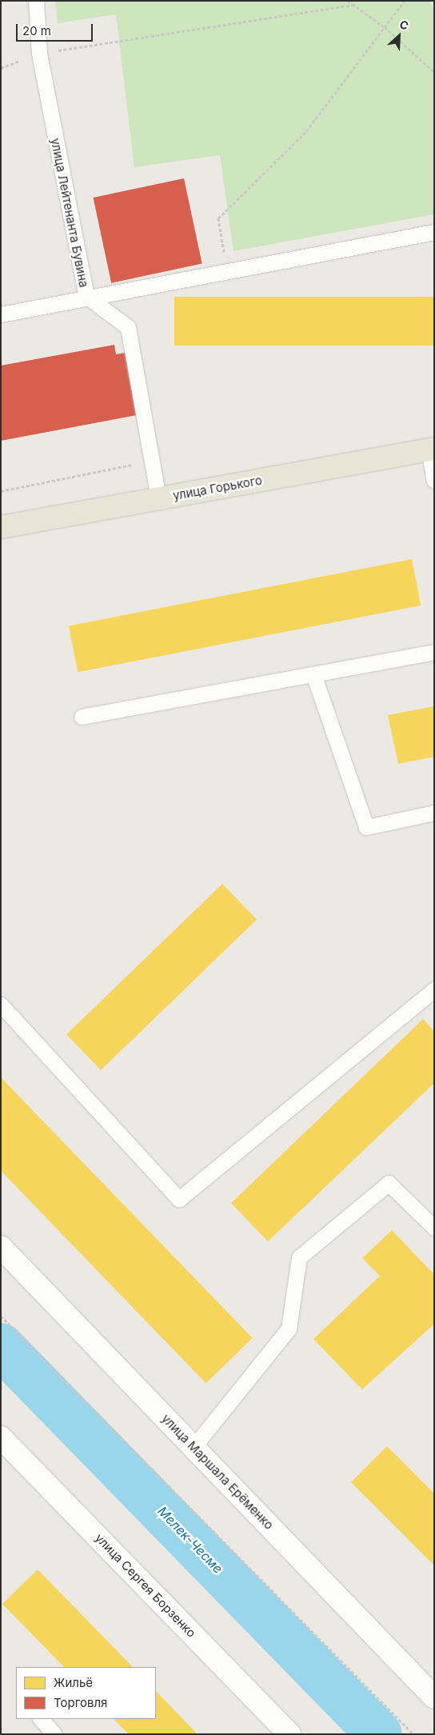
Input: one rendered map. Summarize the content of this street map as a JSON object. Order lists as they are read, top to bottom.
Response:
{
  "streets": {
    "main road": ["улица Горького", "улица Маршала Ерёменко", "улица Сергея Борзенко"],
    "lane": ["улица Лейтенанта Бувина"]
  },
  "crossings": [
    ["улица Лейтенанта Бувина", "улица Горького"]
  ],
  "water": ["Мелек-Чесме"],
  "legend": ["Жильё", "Торговля"],
  "scale_bar": "20 m",
  "north": "top right"
}
